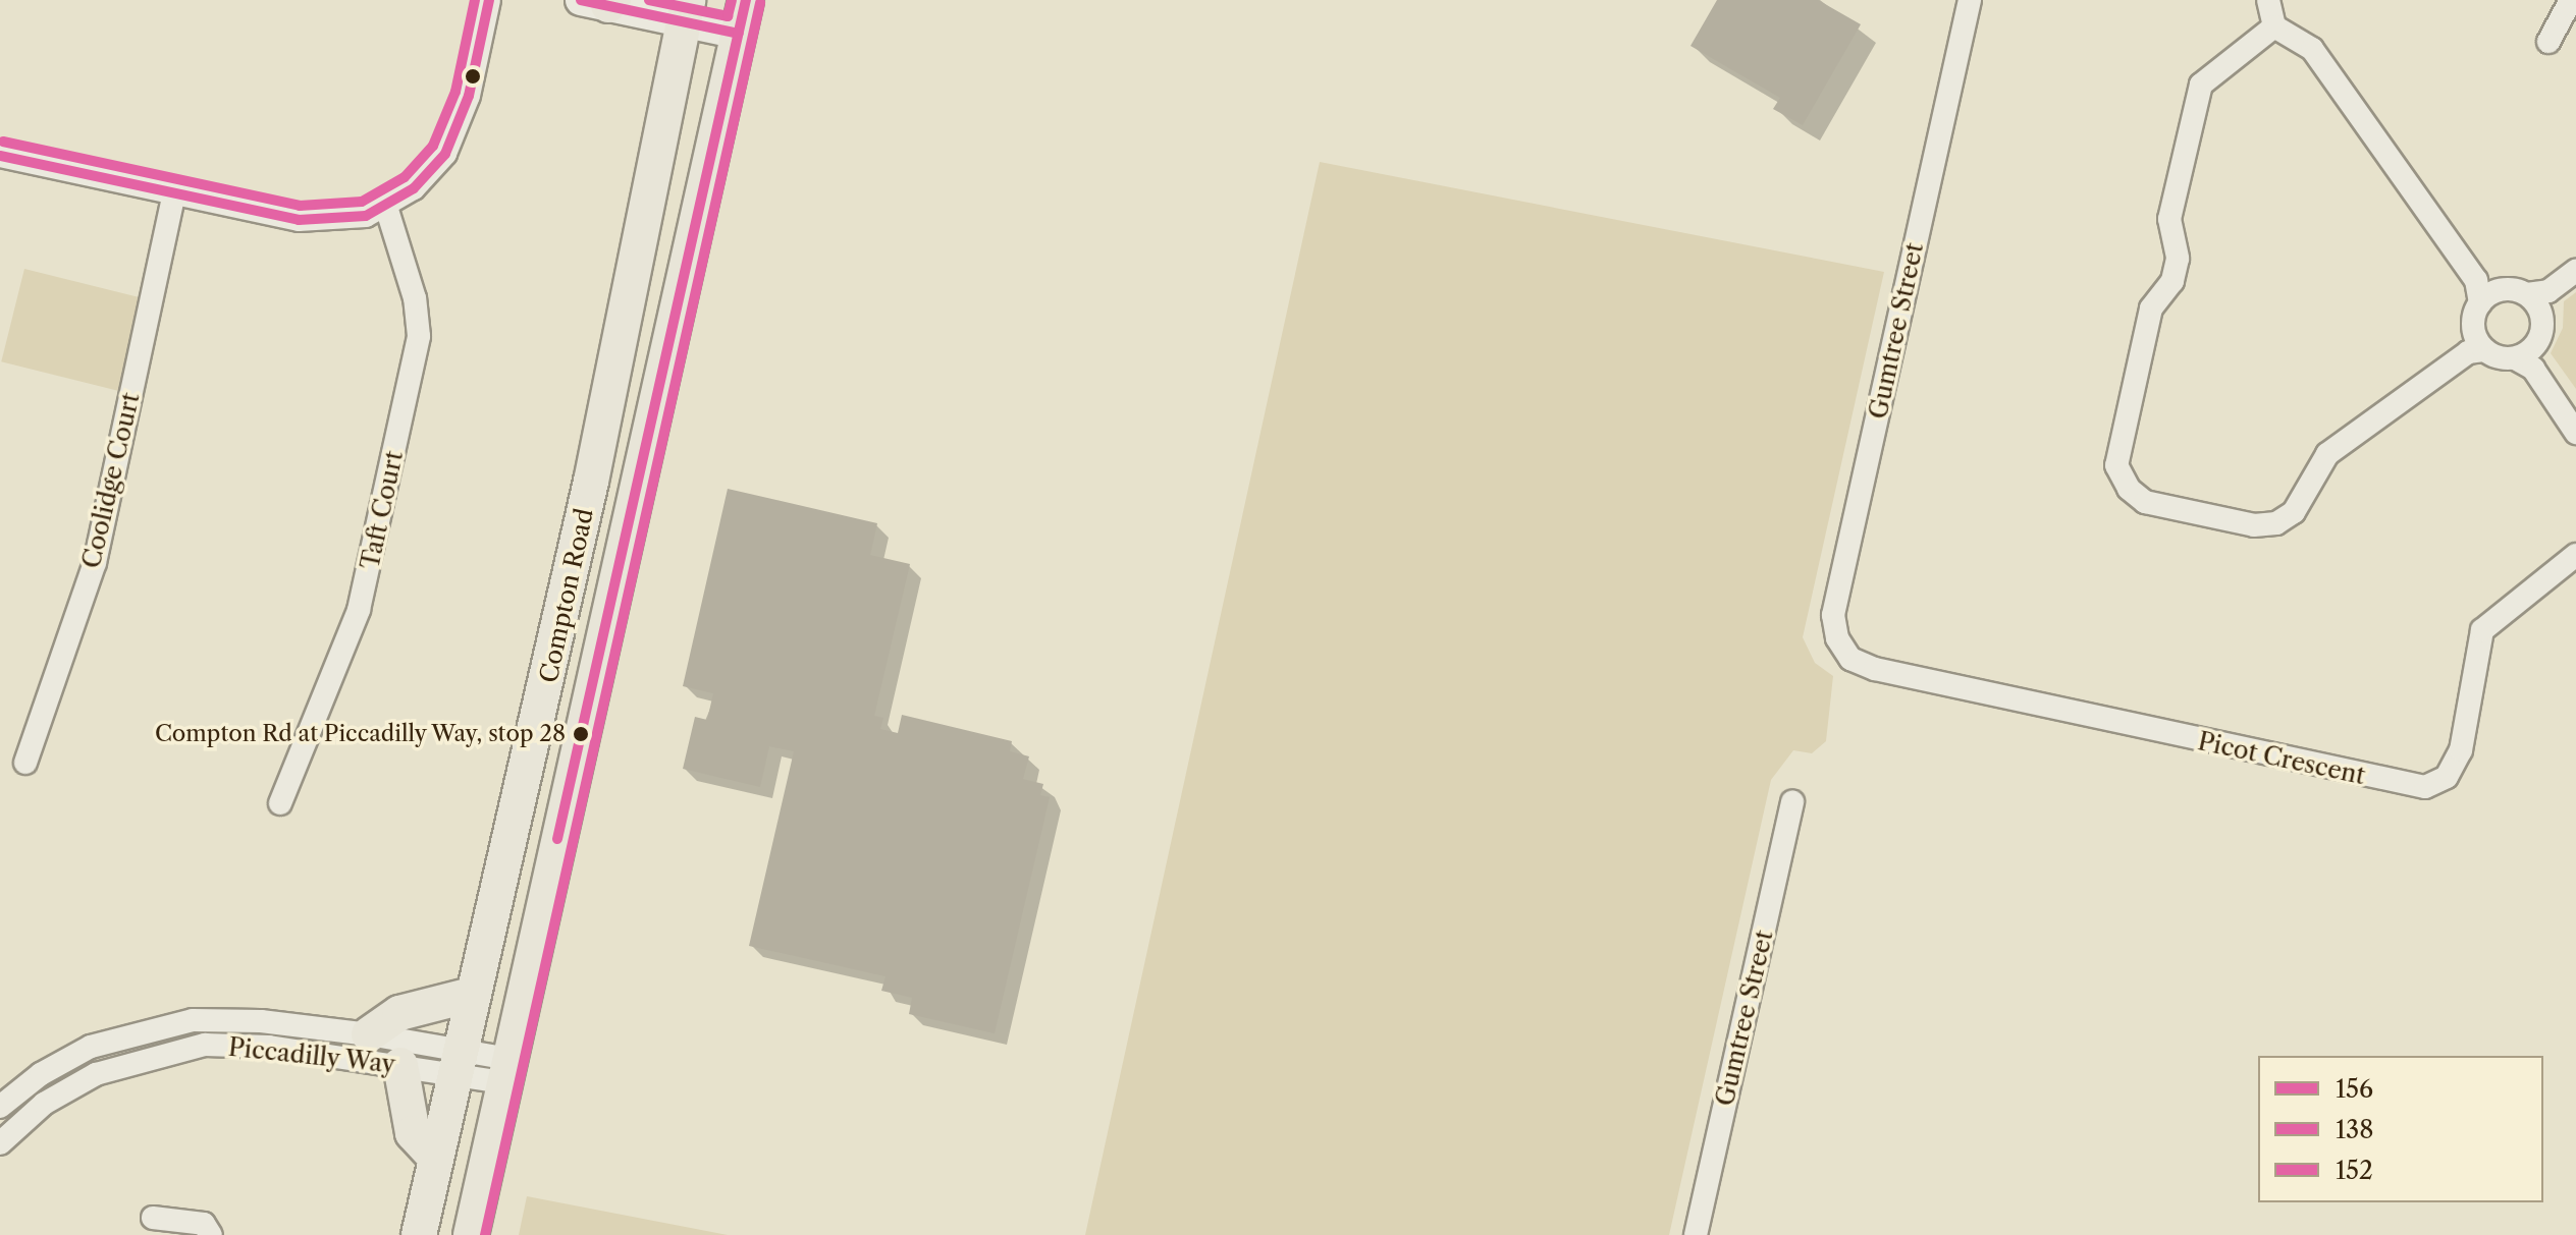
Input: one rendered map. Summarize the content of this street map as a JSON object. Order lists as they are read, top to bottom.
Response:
{
  "streets": {
    "main road": ["Compton Road"],
    "street": [
      "Gumtree Street",
      "Coolidge Court",
      "Taft Court",
      "Picot Crescent",
      "Piccadilly Way"
    ]
  },
  "crossings": [
    ["Gumtree Street", "Picot Crescent"],
    ["Compton Road", "Piccadilly Way"]
  ],
  "places": ["Compton Rd at Piccadilly Way, stop 28"],
  "lines": ["transit line 156", "transit line 152", "transit line 138"],
  "legend": ["156", "138", "152"]
}
